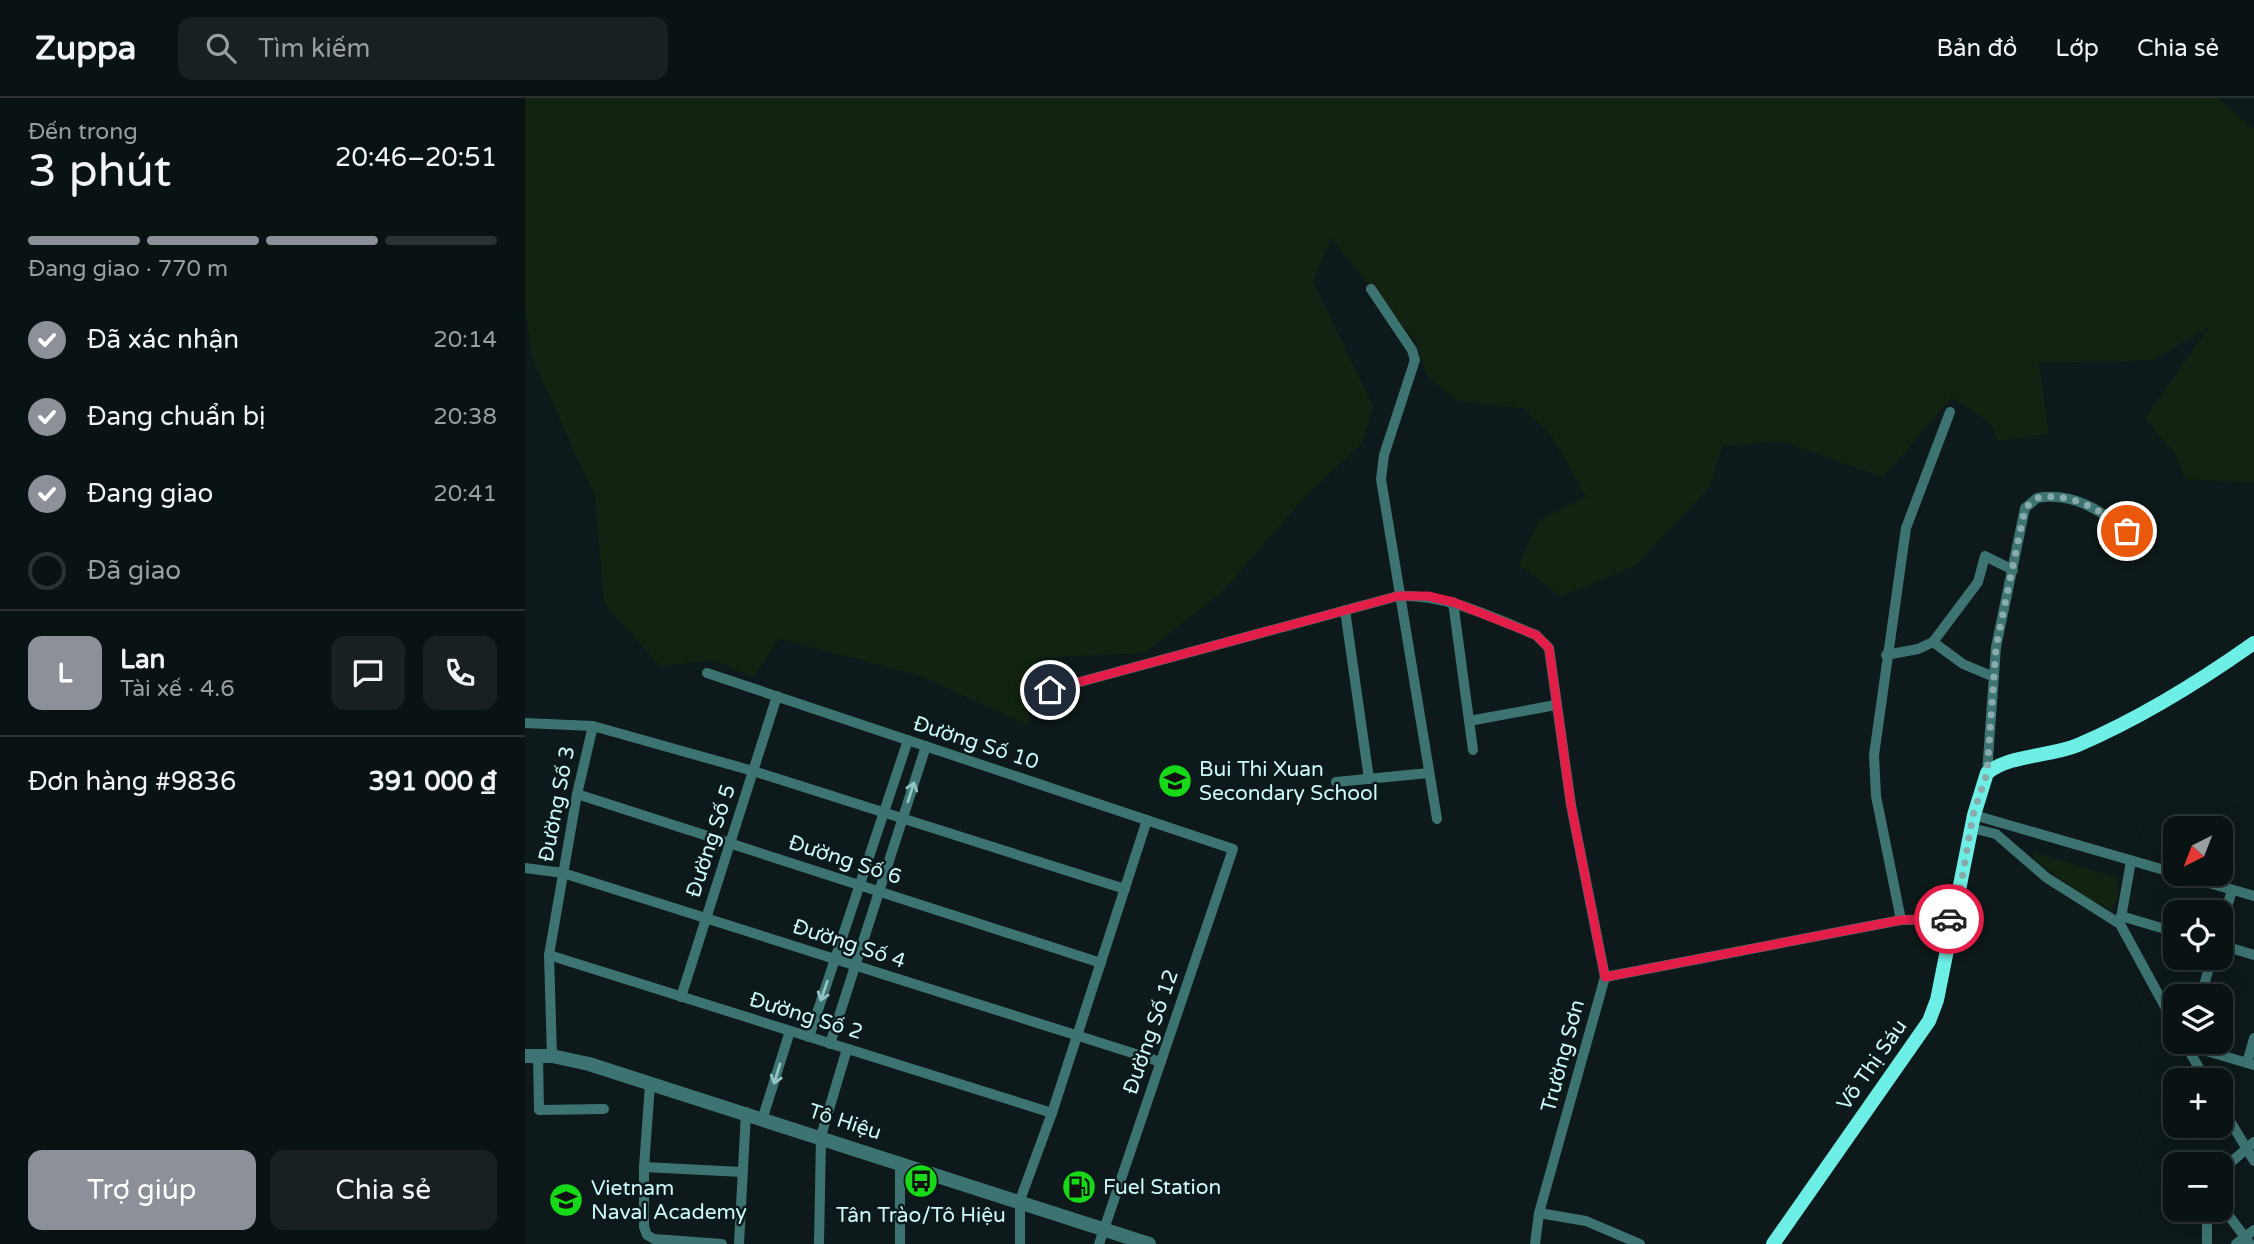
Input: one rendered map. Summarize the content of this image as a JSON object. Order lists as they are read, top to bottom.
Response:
{
  "streets": {
    "main road": ["Võ Thị Sáu"],
    "street": [
      "Đường Số 10",
      "Đường Số 3",
      "Đường Số 5",
      "Đường Số 6",
      "Đường Số 4",
      "Đường Số 2",
      "Đường Số 12",
      "Trường Sơn",
      "Tô Hiệu"
    ]
  },
  "crossings": [
    ["Đường Số 10", "Đường Số 5"],
    ["Đường Số 10", "Đường Số 12"],
    ["Đường Số 3", "Đường Số 6"],
    ["Đường Số 3", "Đường Số 4"],
    ["Đường Số 3", "Đường Số 2"],
    ["Đường Số 3", "Tô Hiệu"],
    ["Đường Số 5", "Đường Số 6"],
    ["Đường Số 5", "Đường Số 4"],
    ["Đường Số 5", "Đường Số 2"],
    ["Đường Số 4", "Đường Số 12"],
    ["Đường Số 12", "Tô Hiệu"]
  ],
  "places": {
    "school or university": ["Bui Thi Xuan Secondary School", "Vietnam Naval Academy"],
    "bus stop": ["Tân Trào/Tô Hiệu"],
    "fuel station": ["Fuel Station"]
  },
  "north": "bottom left",
  "page": {
    "header": "Zuppa",
    "search": "Tìm kiếm",
    "nav": ["Bản đồ", "Lớp", "Chia sẻ"],
    "heading": ["3 phút", "Đến trong", "20:46–20:51"],
    "panel": [
      "Lan",
      "Tài xế · 4.6",
      "Đơn hàng #9836",
      "391 000 ₫"
    ],
    "bar": "Đang giao · 770 m",
    "list": [
      ["Đã xác nhận", "20:14"],
      ["Đang chuẩn bị", "20:38"],
      ["Đang giao", "20:41"],
      "Đã giao"
    ],
    "round": "L",
    "map_buttons": ["+", "−"],
    "buttons": ["Trợ giúp", "Chia sẻ"]
  }
}
